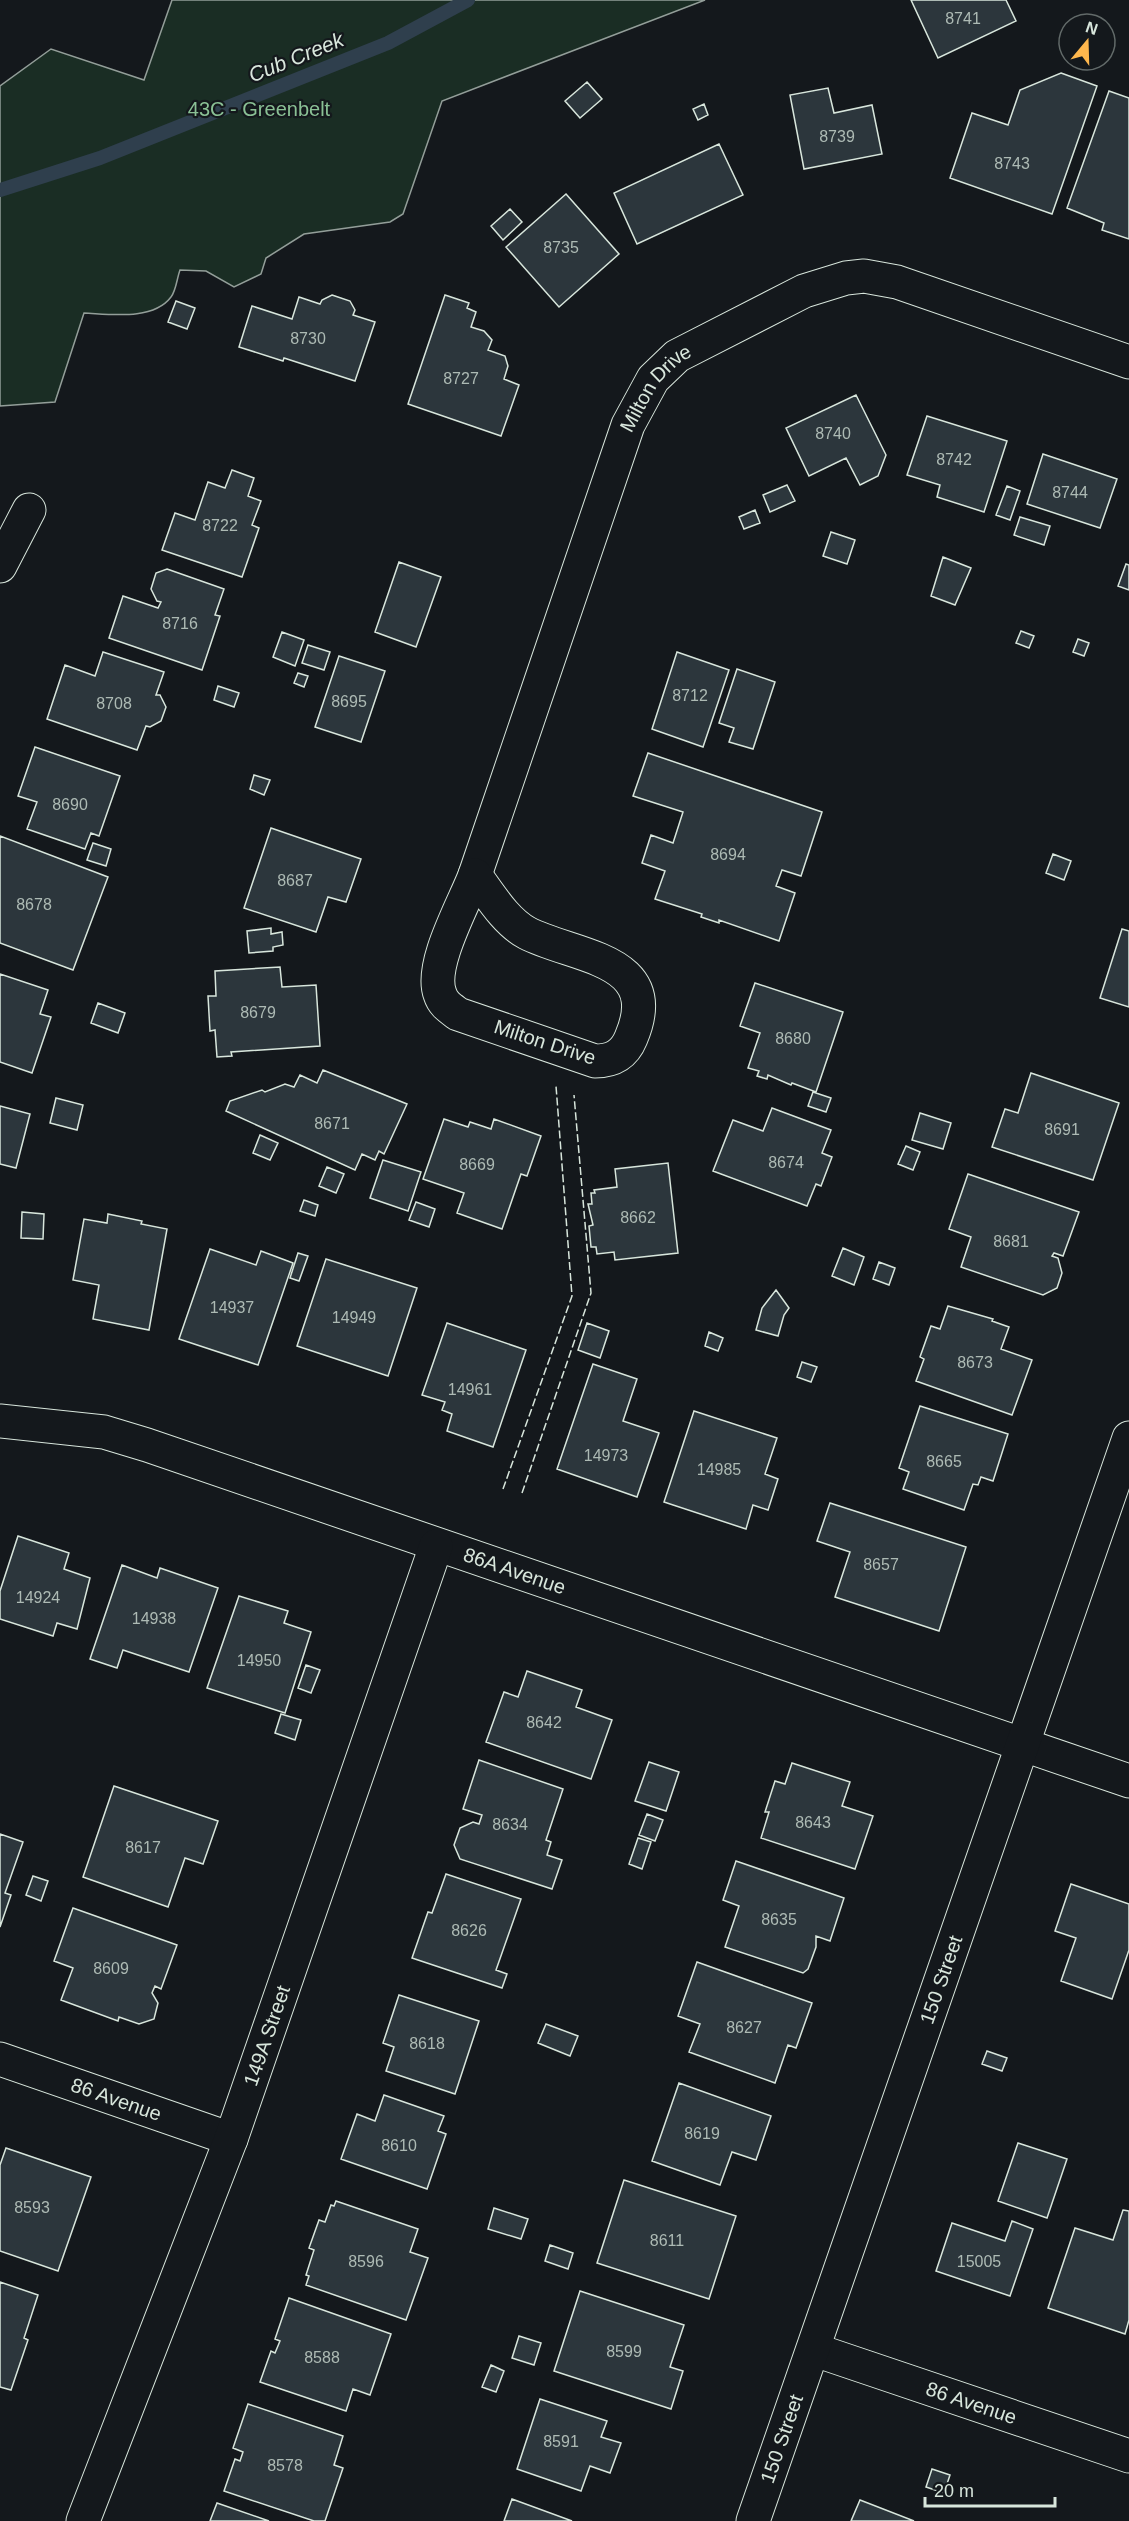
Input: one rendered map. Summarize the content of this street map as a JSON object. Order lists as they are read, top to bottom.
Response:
{
  "streets": {
    "street": [
      "Milton Drive",
      "86A Avenue",
      "150 Street",
      "149A Street",
      "86 Avenue"
    ]
  },
  "crossings": [
    ["86A Avenue", "150 Street"],
    ["86A Avenue", "149A Street"],
    ["150 Street", "86 Avenue"],
    ["149A Street", "86 Avenue"]
  ],
  "water": ["Cub Creek"],
  "parks": ["43C - Greenbelt"],
  "house_numbers": [
    "8741",
    "8739",
    "8743",
    "8735",
    "8730",
    "8727",
    "8740",
    "8742",
    "8744",
    "8722",
    "8716",
    "8712",
    "8695",
    "8708",
    "8690",
    "8694",
    "8687",
    "8678",
    "8679",
    "8680",
    "8671",
    "8691",
    "8674",
    "8669",
    "8662",
    "8681",
    "14937",
    "14949",
    "8673",
    "14961",
    "14973",
    "8665",
    "14985",
    "8657",
    "14924",
    "14938",
    "14950",
    "8642",
    "8643",
    "8634",
    "8617",
    "8635",
    "8626",
    "8609",
    "8627",
    "8618",
    "8619",
    "8610",
    "8593",
    "8611",
    "8596",
    "15005",
    "8599",
    "8588",
    "8591",
    "8578"
  ],
  "scale_bar": "20 m",
  "north": "top"
}
